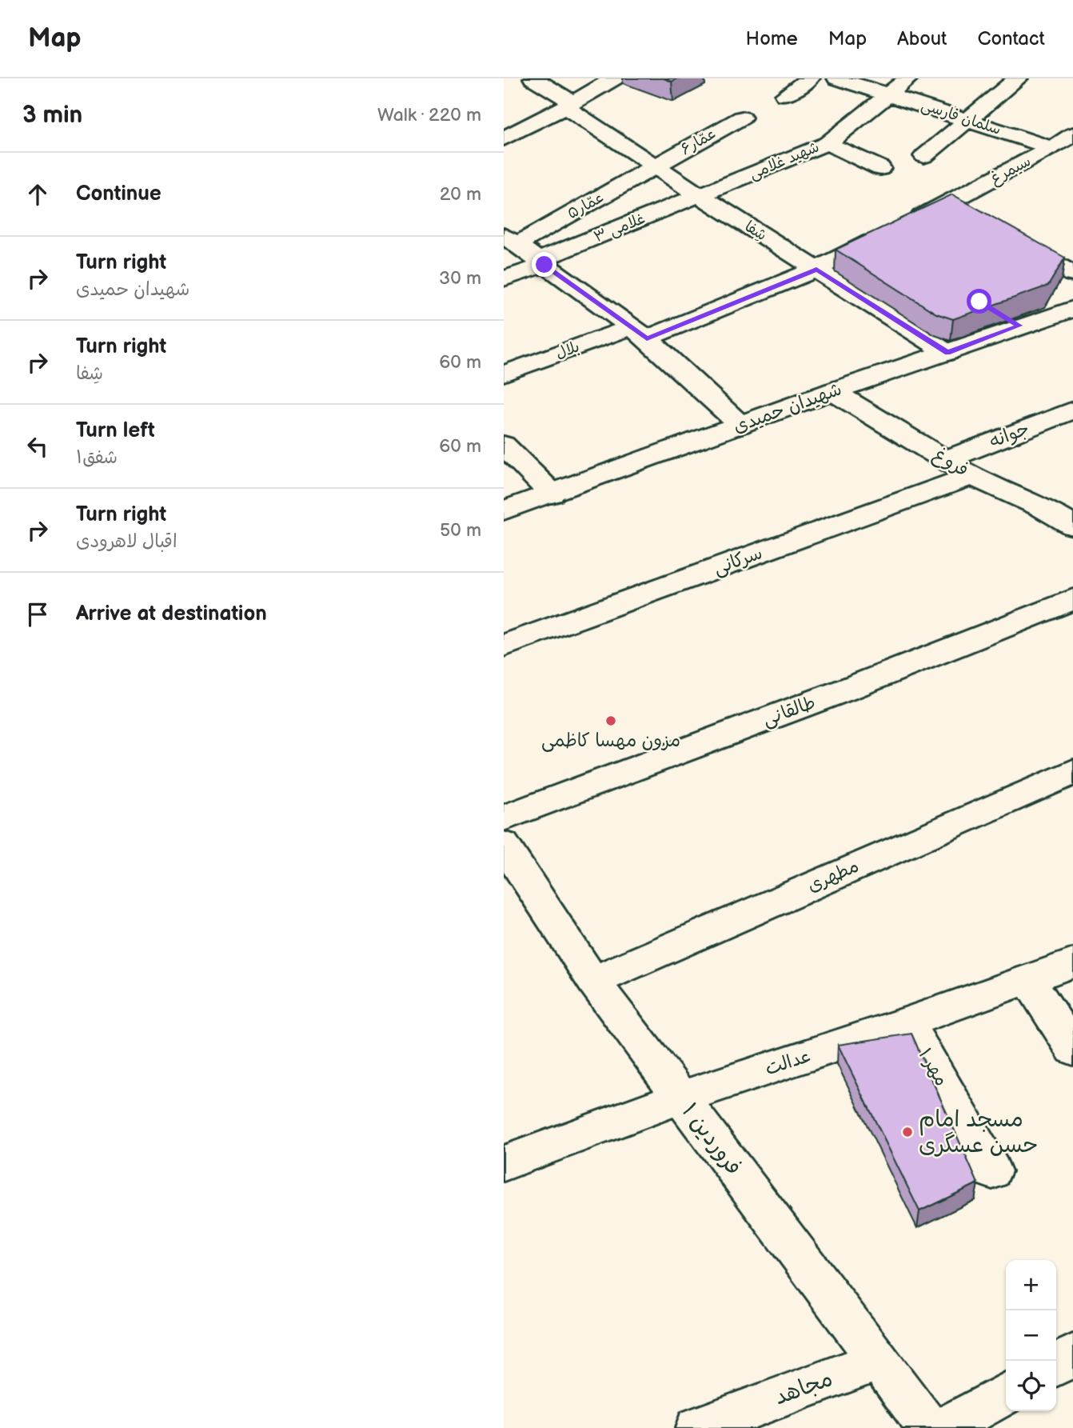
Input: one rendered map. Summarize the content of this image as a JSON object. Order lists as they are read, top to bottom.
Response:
{
  "streets": {
    "street": [
      "سلمان فارسی",
      "۶عمّار",
      "شهید غلامی",
      "سیمرغ",
      "۵عمّار",
      "غلامی ۳",
      "شِفا",
      "بلال",
      "شهیدان حمیدی",
      "جوانه",
      "فروغ",
      "سرکانی",
      "طالقانی",
      "مطهری",
      "عدالت",
      "مهر ۱",
      "فروردین ۱",
      "مجاهد"
    ]
  },
  "crossings": [
    ["سلمان فارسی", "شهید غلامی"],
    ["سلمان فارسی", "سیمرغ"],
    ["۶عمّار", "۵عمّار"],
    ["۶عمّار", "شِفا"],
    ["شهید غلامی", "غلامی ۳"],
    ["شهید غلامی", "شِفا"],
    ["سیمرغ", "شِفا"],
    ["سیمرغ", "بلال"],
    ["۵عمّار", "شِفا"],
    ["غلامی ۳", "شِفا"],
    ["شِفا", "بلال"],
    ["شِفا", "شهیدان حمیدی"],
    ["شهیدان حمیدی", "فروغ"],
    ["جوانه", "فروغ"],
    ["فروغ", "سرکانی"],
    ["مطهری", "فروردین ۱"],
    ["عدالت", "مهر ۱"],
    ["عدالت", "فروردین ۱"],
    ["فروردین ۱", "مجاهد"]
  ],
  "places": ["مزون مهسا کاظمی", "مسجد امام حسن عسگری"],
  "page": {
    "header": "Map",
    "nav": [
      "Home",
      "Map",
      "About",
      "Contact"
    ],
    "heading": ["3 min", "Walk · 220 m"],
    "list": [
      ["Continue", "20 m"],
      ["Turn right", "شهیدان حمیدی", "30 m"],
      ["Turn right", "شِفا", "60 m"],
      ["Turn left", "۱شفق", "60 m"],
      ["Turn right", "اقبال لاهرودی", "50 m"],
      "Arrive at destination"
    ],
    "map_buttons": ["+", "−"]
  }
}
